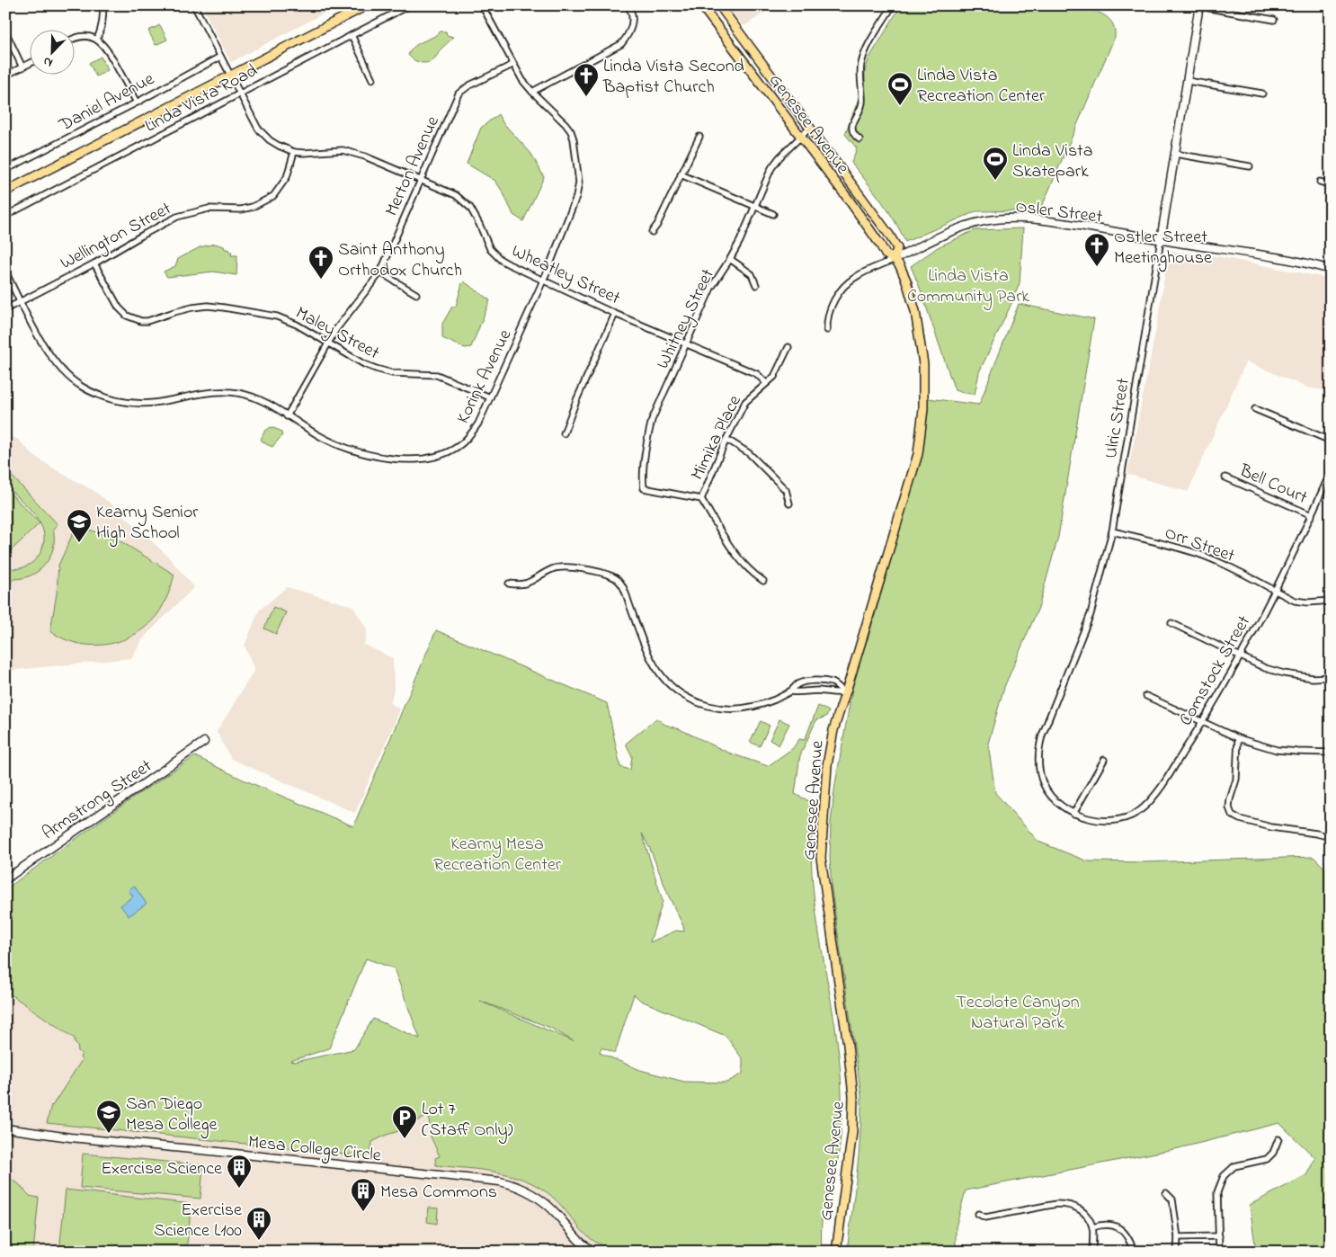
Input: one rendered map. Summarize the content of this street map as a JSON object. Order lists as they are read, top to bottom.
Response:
{
  "streets": {
    "main road": ["Linda Vista Road", "Genesee Avenue"],
    "street": [
      "Daniel Avenue",
      "Merton Avenue",
      "Osler Street",
      "Wellington Street",
      "Wheatley Street",
      "Whitney Street",
      "Maley Street",
      "Korink Avenue",
      "Ulric Street",
      "Mimika Place",
      "Bell Court",
      "Orr Street",
      "Comstock Street",
      "Armstrong Street",
      "Mesa College Circle"
    ]
  },
  "crossings": [
    ["Linda Vista Road", "Wheatley Street"],
    ["Daniel Avenue", "Wheatley Street"],
    ["Genesee Avenue", "Osler Street"],
    ["Genesee Avenue", "Whitney Street"],
    ["Merton Avenue", "Wheatley Street"],
    ["Merton Avenue", "Maley Street"],
    ["Merton Avenue", "Korink Avenue"],
    ["Osler Street", "Ulric Street"],
    ["Wellington Street", "Wheatley Street"],
    ["Wellington Street", "Maley Street"],
    ["Wellington Street", "Korink Avenue"],
    ["Wheatley Street", "Whitney Street"],
    ["Wheatley Street", "Korink Avenue"],
    ["Wheatley Street", "Mimika Place"],
    ["Whitney Street", "Mimika Place"],
    ["Maley Street", "Korink Avenue"],
    ["Ulric Street", "Orr Street"],
    ["Ulric Street", "Comstock Street"],
    ["Bell Court", "Comstock Street"],
    ["Orr Street", "Comstock Street"]
  ],
  "parks": ["Linda Vista Community Park", "Kearny Mesa Recreation Center", "Tecolote Canyon Natural Park"],
  "places": {
    "church": ["Linda Vista Second Baptist Church", "Ostler Street Meetinghouse", "Saint Anthony Orthodox Church"],
    "sports": ["Linda Vista Recreation Center", "Linda Vista Skatepark"],
    "school or university": ["Kearny Senior High School", "San Diego Mesa College"],
    "parking": ["Lot 7 (Staff Only)"],
    "building": ["Exercise Science", "Mesa Commons", "Exercise Science L100"]
  },
  "north": "bottom left"
}
